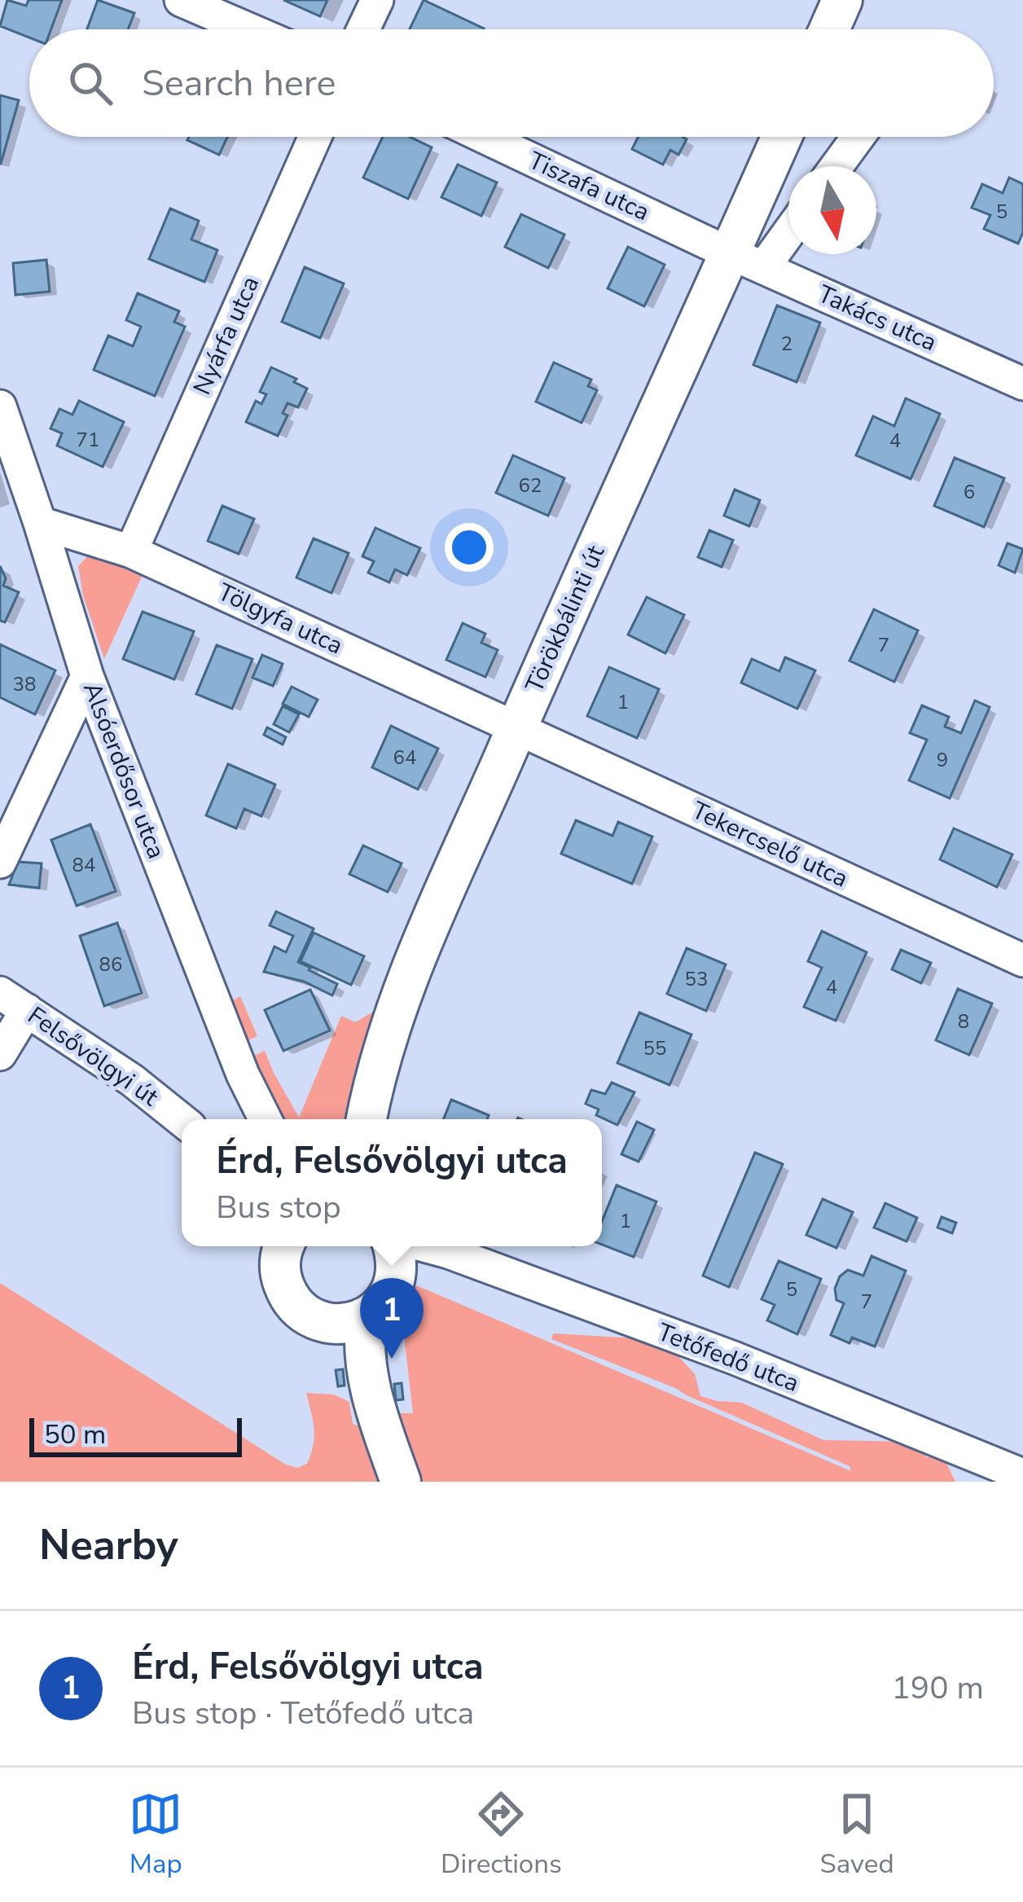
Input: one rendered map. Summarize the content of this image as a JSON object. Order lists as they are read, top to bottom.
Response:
{
  "streets": {
    "main road": ["Törökbálinti út"],
    "street": [
      "Tiszafa utca",
      "Takács utca",
      "Nyárfa utca",
      "Tölgyfa utca",
      "Alsóerdősor utca",
      "Tekercselő utca",
      "Felsővölgyi út",
      "Tetőfedő utca"
    ]
  },
  "crossings": [
    ["Tiszafa utca", "Takács utca"],
    ["Tiszafa utca", "Törökbálinti út"],
    ["Takács utca", "Törökbálinti út"],
    ["Nyárfa utca", "Tölgyfa utca"],
    ["Tölgyfa utca", "Törökbálinti út"],
    ["Tölgyfa utca", "Alsóerdősor utca"],
    ["Tölgyfa utca", "Tekercselő utca"],
    ["Törökbálinti út", "Tekercselő utca"]
  ],
  "house_numbers": [
    "5",
    "2",
    "71",
    "4",
    "62",
    "6",
    "7",
    "38",
    "1",
    "64",
    "9",
    "84",
    "86",
    "53",
    "4",
    "8",
    "55",
    "1",
    "5",
    "7"
  ],
  "scale_bar": "50 m",
  "north": "bottom",
  "page": {
    "search": "Search here",
    "popup": ["Érd, Felsővölgyi utca", "Bus stop"],
    "pins": "1",
    "scale": "50 m",
    "heading": "Nearby",
    "list": [
      {
        "mark": "1",
        "name": "Érd, Felsővölgyi utca",
        "note": "Bus stop · Tetőfedő utca",
        "value": "190 m"
      }
    ],
    "nav": ["Map", "Directions", "Saved"]
  }
}
